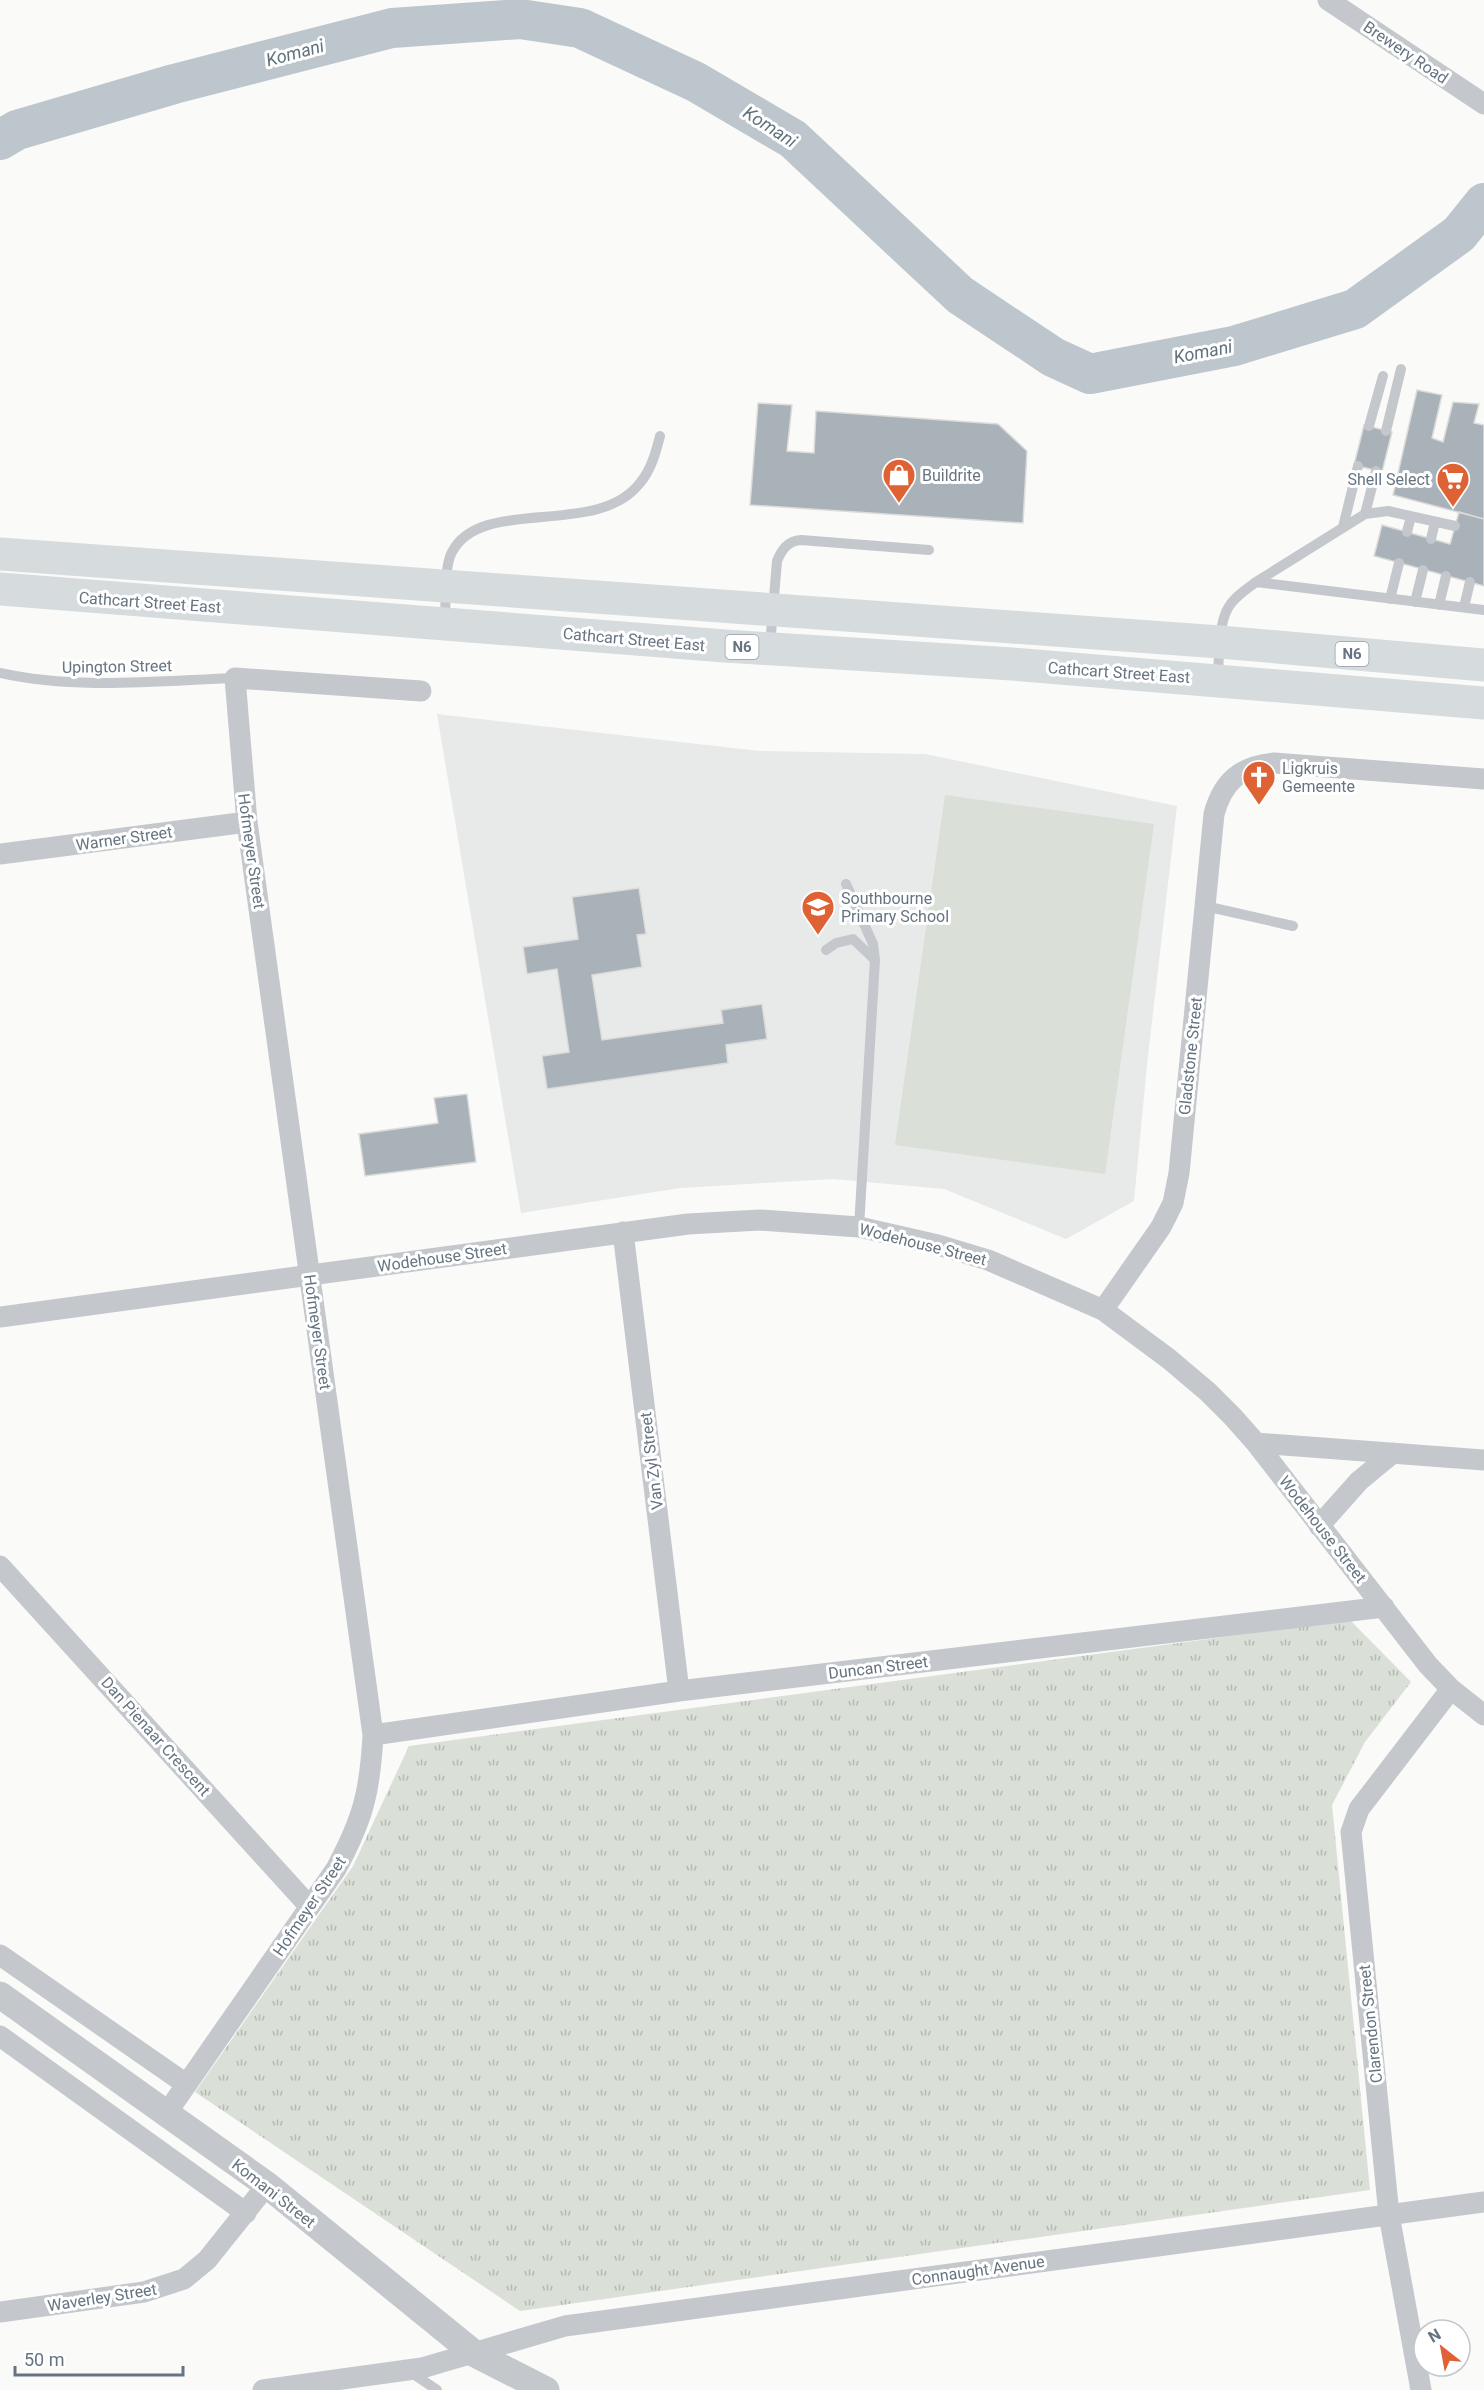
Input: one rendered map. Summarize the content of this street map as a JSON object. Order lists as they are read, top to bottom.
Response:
{
  "streets": {
    "highway": ["Cathcart Street East", "N6"],
    "street": [
      "Brewery Road",
      "Warner Street",
      "Hofmeyer Street",
      "Gladstone Street",
      "Wodehouse Street",
      "Van Zyl Street",
      "Duncan Street",
      "Dan Pienaar Crescent",
      "Clarendon Street",
      "Komani Street",
      "Connaught Avenue",
      "Waverley Street"
    ],
    "lane": ["Upington Street"]
  },
  "crossings": [
    ["Upington Street", "Hofmeyer Street"],
    ["Warner Street", "Hofmeyer Street"],
    ["Hofmeyer Street", "Wodehouse Street"],
    ["Hofmeyer Street", "Duncan Street"],
    ["Hofmeyer Street", "Dan Pienaar Crescent"],
    ["Hofmeyer Street", "Komani Street"],
    ["Gladstone Street", "Wodehouse Street"],
    ["Wodehouse Street", "Van Zyl Street"],
    ["Wodehouse Street", "Duncan Street"],
    ["Wodehouse Street", "Clarendon Street"],
    ["Van Zyl Street", "Duncan Street"],
    ["Clarendon Street", "Connaught Avenue"],
    ["Komani Street", "Connaught Avenue"],
    ["Komani Street", "Waverley Street"]
  ],
  "water": ["Komani"],
  "places": {
    "shop": ["Buildrite"],
    "supermarket": ["Shell Select"],
    "church": ["Ligkruis Gemeente"],
    "school or university": ["Southbourne Primary School"]
  },
  "scale_bar": "50 m",
  "north": "top left"
}
